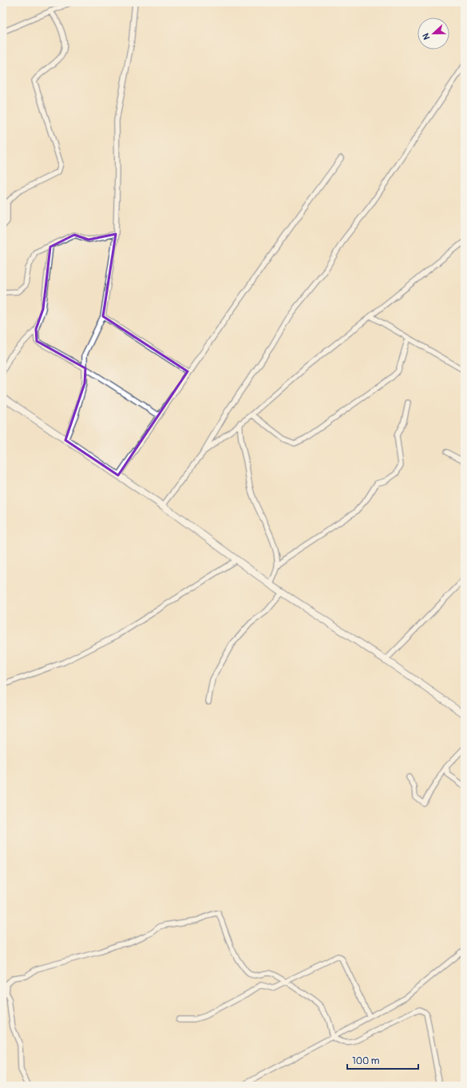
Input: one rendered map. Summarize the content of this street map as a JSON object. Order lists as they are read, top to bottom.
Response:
{
  "scale_bar": "100 m",
  "north": "left"
}
